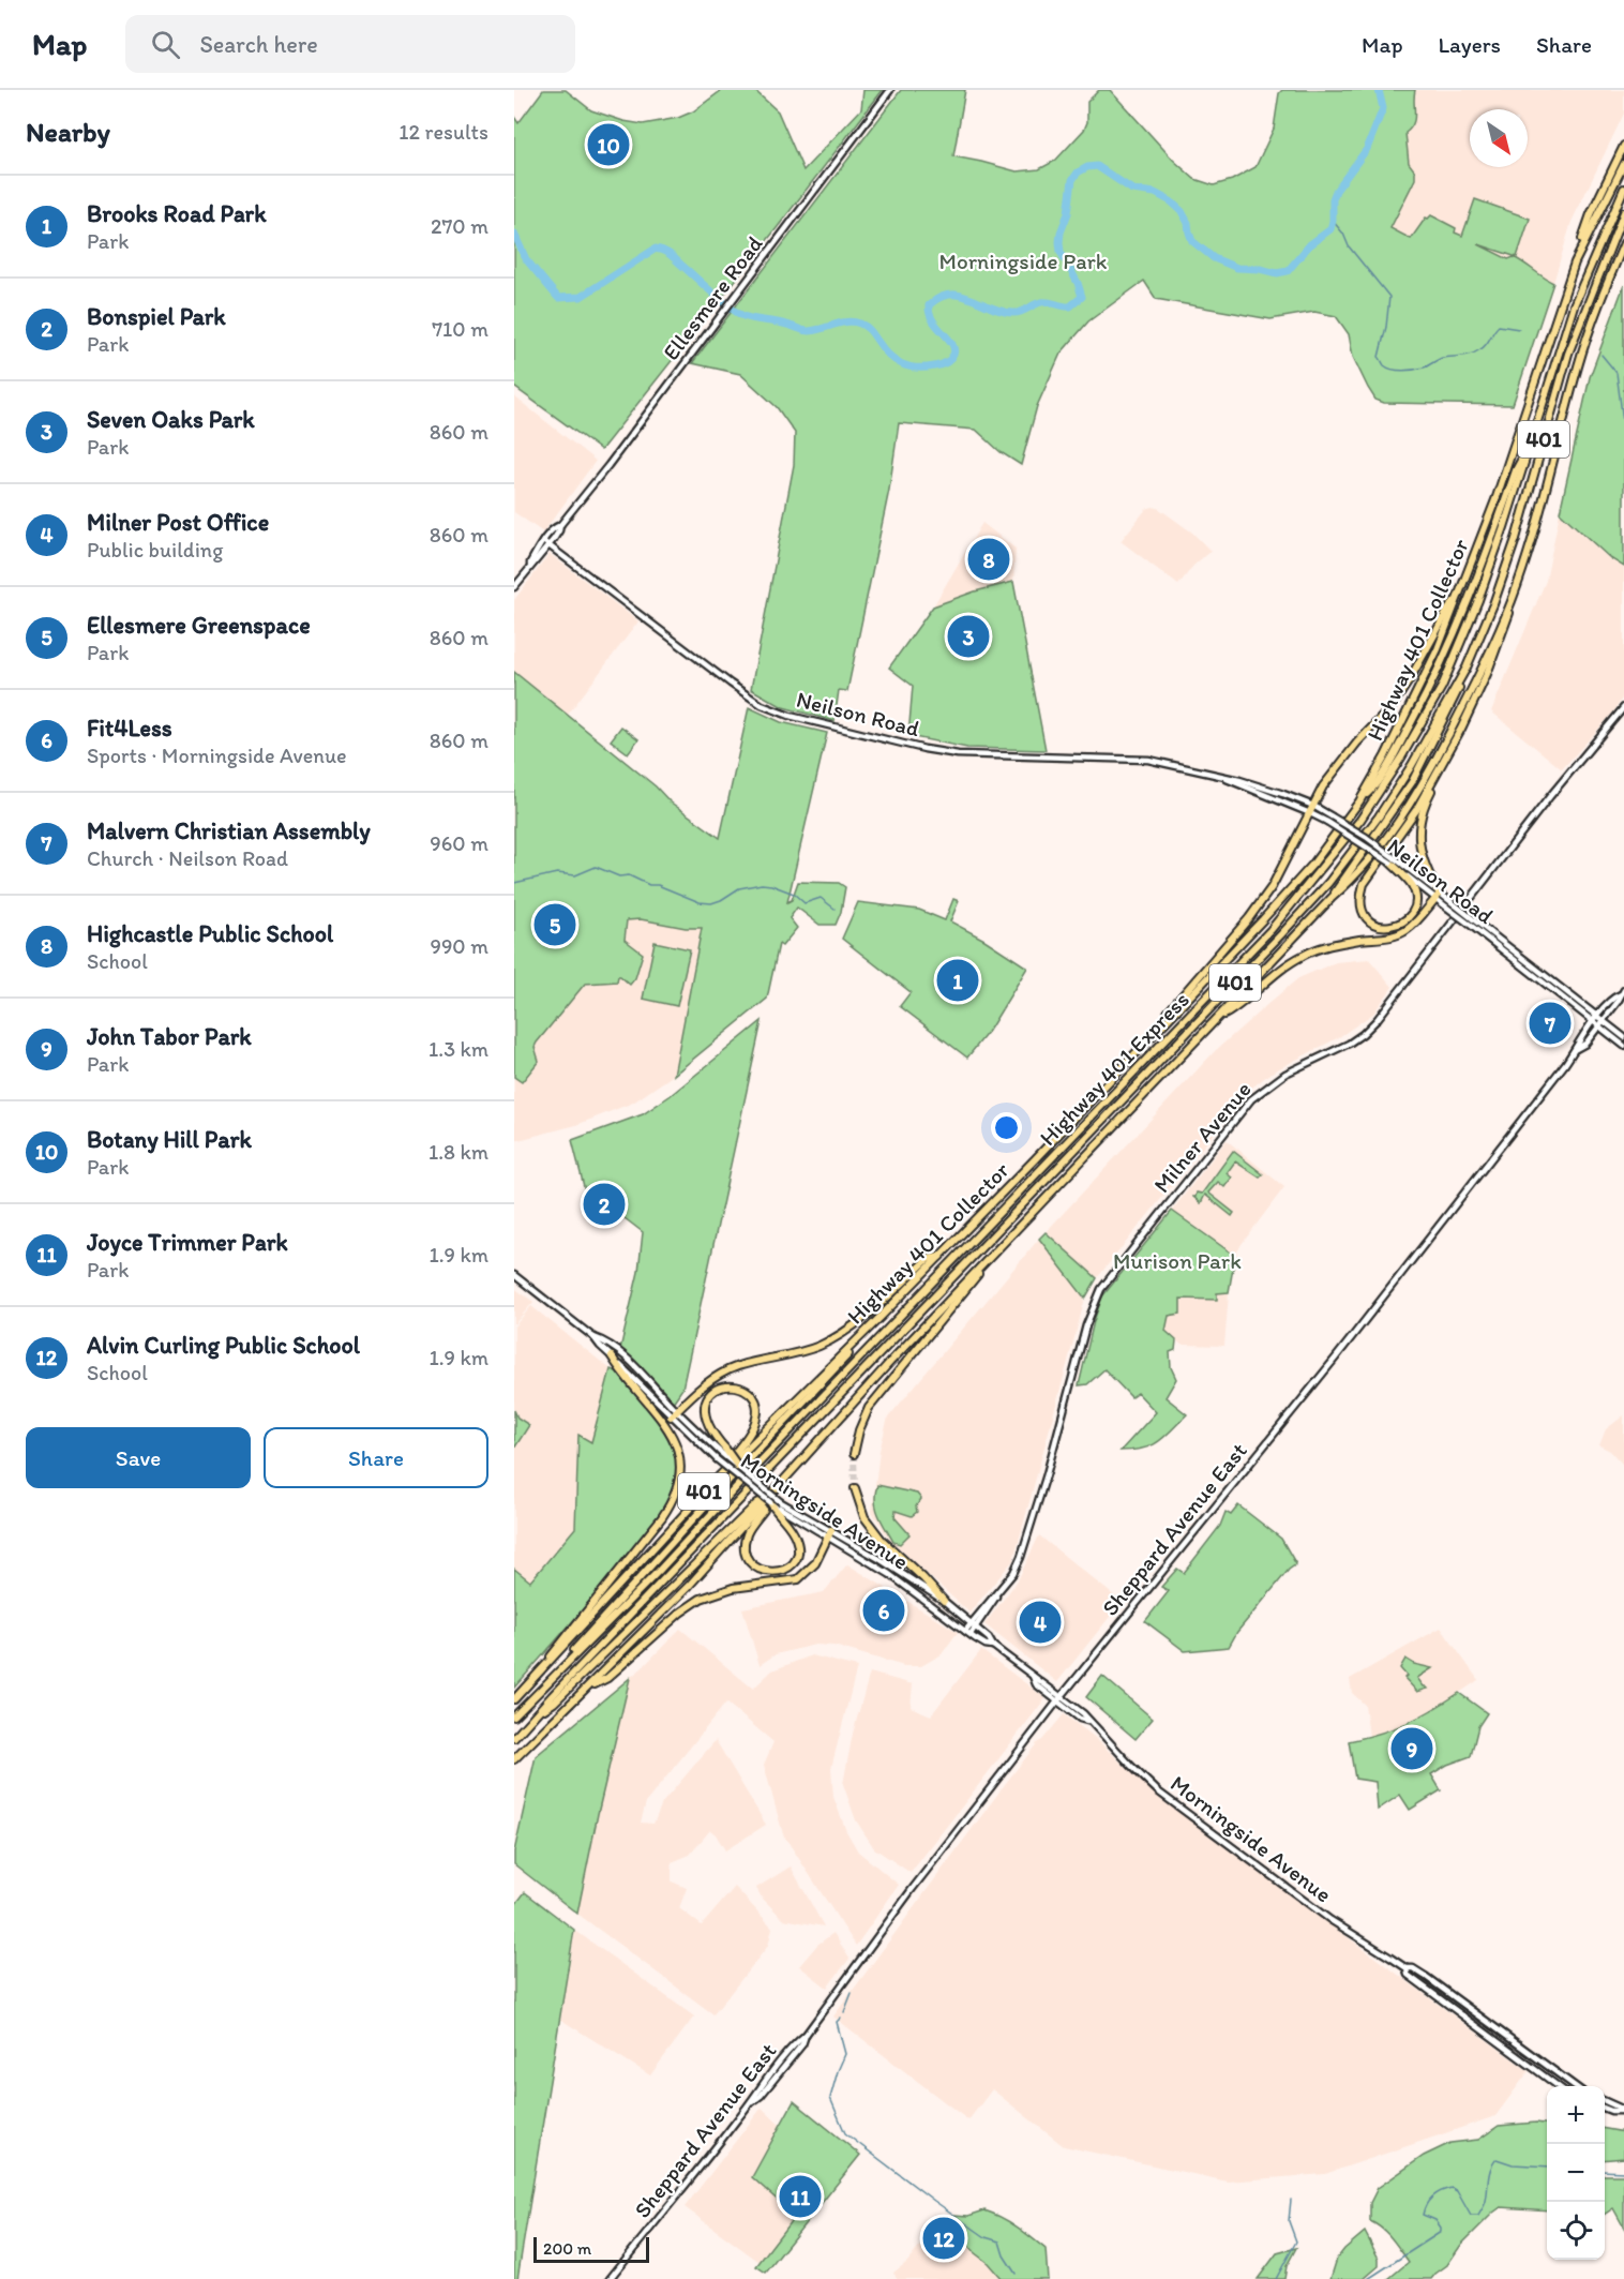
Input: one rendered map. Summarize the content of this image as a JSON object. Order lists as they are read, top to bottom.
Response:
{
  "streets": {
    "highway": ["401", "Highway 401 Collector", "Highway 401 Express"],
    "main road": [
      "Ellesmere Road",
      "Neilson Road",
      "Milner Avenue",
      "Morningside Avenue",
      "Sheppard Avenue East"
    ]
  },
  "crossings": [
    ["Ellesmere Road", "Neilson Road"],
    ["401", "Morningside Avenue"],
    ["Neilson Road", "Sheppard Avenue East"],
    ["Milner Avenue", "Morningside Avenue"],
    ["Morningside Avenue", "Sheppard Avenue East"]
  ],
  "parks": ["Morningside Park", "Murison Park"],
  "scale_bar": "200 m",
  "north": "bottom right",
  "page": {
    "header": "Map",
    "search": "Search here",
    "nav": ["Map", "Layers", "Share"],
    "heading": ["Nearby", "12 results"],
    "pins": [
      "10",
      "8",
      "3",
      "5",
      "1",
      "7",
      "2",
      "6",
      "4",
      "9",
      "11",
      "12"
    ],
    "list": [
      {
        "mark": "1",
        "name": "Brooks Road Park",
        "note": "Park",
        "value": "270 m"
      },
      {
        "mark": "2",
        "name": "Bonspiel Park",
        "note": "Park",
        "value": "710 m"
      },
      {
        "mark": "3",
        "name": "Seven Oaks Park",
        "note": "Park",
        "value": "860 m"
      },
      {
        "mark": "4",
        "name": "Milner Post Office",
        "note": "Public building",
        "value": "860 m"
      },
      {
        "mark": "5",
        "name": "Ellesmere Greenspace",
        "note": "Park",
        "value": "860 m"
      },
      {
        "mark": "6",
        "name": "Fit4Less",
        "note": "Sports · Morningside Avenue",
        "value": "860 m"
      },
      {
        "mark": "7",
        "name": "Malvern Christian Assembly",
        "note": "Church · Neilson Road",
        "value": "960 m"
      },
      {
        "mark": "8",
        "name": "Highcastle Public School",
        "note": "School",
        "value": "990 m"
      },
      {
        "mark": "9",
        "name": "John Tabor Park",
        "note": "Park",
        "value": "1.3 km"
      },
      {
        "mark": "10",
        "name": "Botany Hill Park",
        "note": "Park",
        "value": "1.8 km"
      },
      {
        "mark": "11",
        "name": "Joyce Trimmer Park",
        "note": "Park",
        "value": "1.9 km"
      },
      {
        "mark": "12",
        "name": "Alvin Curling Public School",
        "note": "School",
        "value": "1.9 km"
      }
    ],
    "buttons": ["Save", "Share"],
    "map_buttons": ["+", "−"],
    "scale": "200 m"
  }
}
